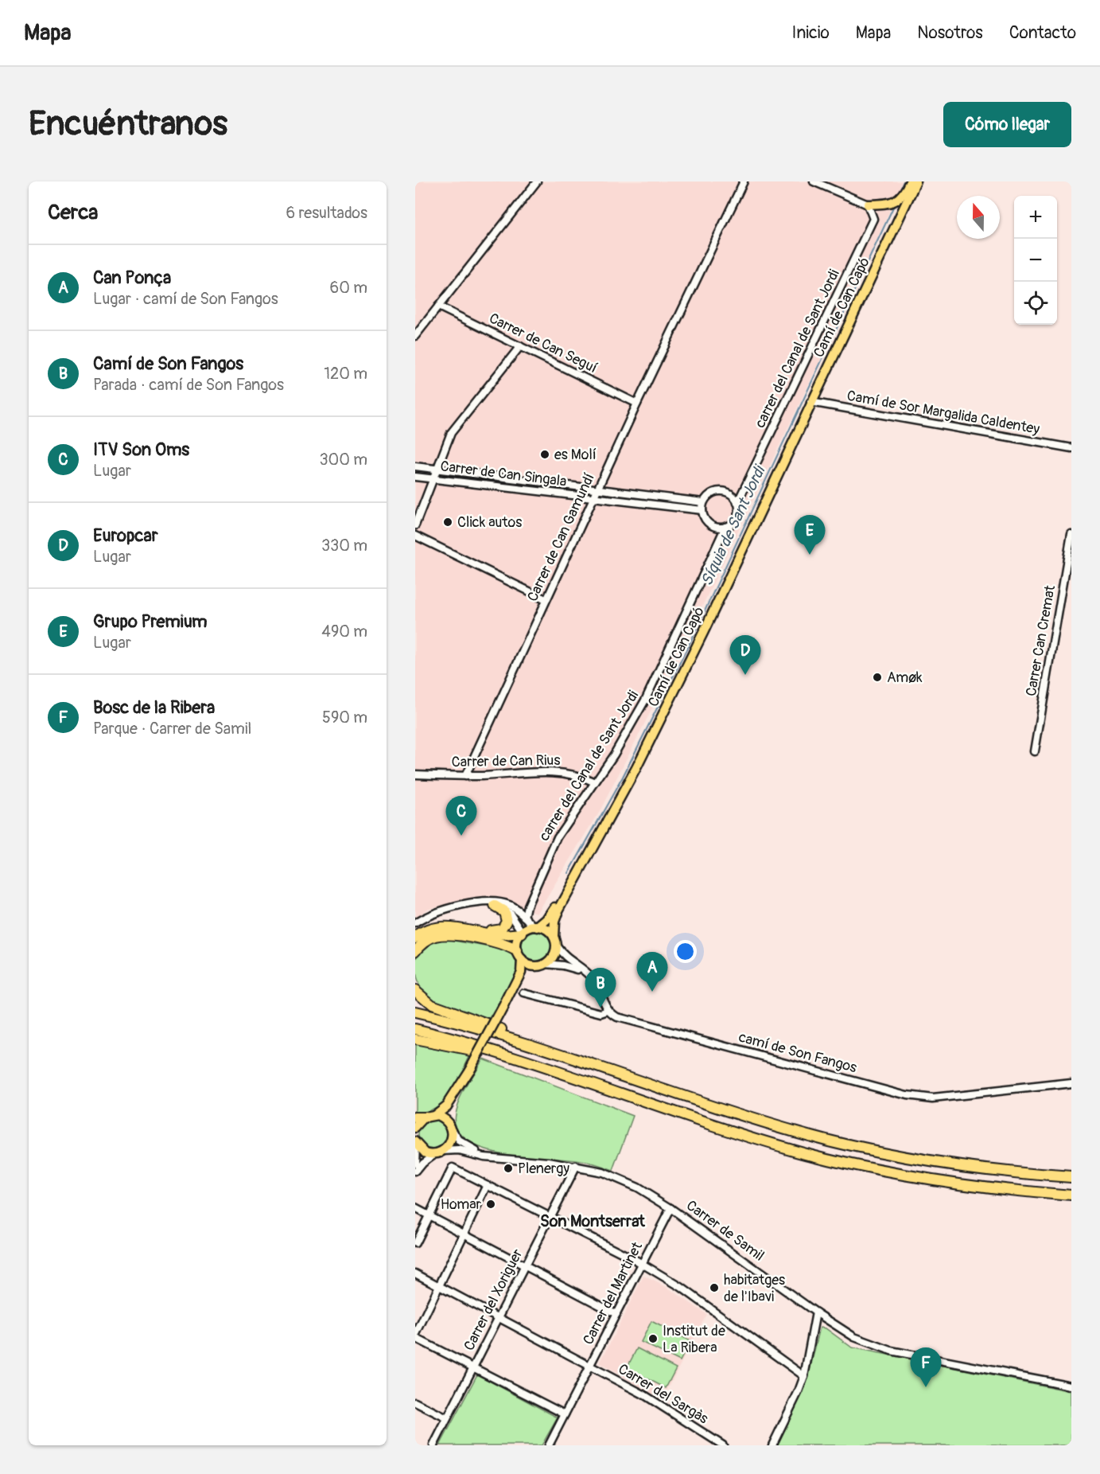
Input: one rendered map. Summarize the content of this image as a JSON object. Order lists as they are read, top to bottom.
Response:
{
  "streets": {
    "main road": ["Camí de Can Capó"],
    "street": [
      "Carrer de Can Seguí",
      "carrer del Canal de Sant Jordi",
      "Camí de Sor Margalida Caldentey",
      "Carrer de Can Singala",
      "Carrer de Can Gamundí",
      "Carrer Can Cremat",
      "Carrer de Can Rius",
      "camí de Son Fangos",
      "Carrer de Samil",
      "Carrer del Martinet",
      "Carrer del Xoriguer",
      "Carrer del Sargàs"
    ]
  },
  "crossings": [
    ["Camí de Can Capó", "Camí de Sor Margalida Caldentey"],
    ["Carrer de Can Seguí", "Carrer de Can Gamundí"],
    ["carrer del Canal de Sant Jordi", "Carrer de Can Singala"],
    ["carrer del Canal de Sant Jordi", "Carrer de Can Rius"],
    ["Carrer de Can Singala", "Carrer de Can Gamundí"],
    ["Carrer de Can Gamundí", "Carrer de Can Rius"],
    ["Carrer de Samil", "Carrer del Martinet"],
    ["Carrer de Samil", "Carrer del Xoriguer"],
    ["Carrer del Martinet", "Carrer del Sargàs"],
    ["Carrer del Xoriguer", "Carrer del Sargàs"]
  ],
  "districts": ["Son Montserrat"],
  "water": ["Síquia de Sant Jordi"],
  "places": [
    "es Molí",
    "Click autos",
    "Amøk",
    "Plenergy",
    "Homar",
    "habitatges de l'Ibavi",
    "Institut de La Ribera"
  ],
  "north": "top",
  "page": {
    "header": "Mapa",
    "nav": [
      "Inicio",
      "Mapa",
      "Nosotros",
      "Contacto"
    ],
    "buttons": "Cómo llegar",
    "title": "Encuéntranos",
    "heading": ["Cerca", "6 resultados"],
    "map_buttons": ["+", "−"],
    "list": [
      {
        "mark": "A",
        "name": "Can Ponça",
        "note": "Lugar · camí de Son Fangos",
        "value": "60 m"
      },
      {
        "mark": "B",
        "name": "Camí de Son Fangos",
        "note": "Parada · camí de Son Fangos",
        "value": "120 m"
      },
      {
        "mark": "C",
        "name": "ITV Son Oms",
        "note": "Lugar",
        "value": "300 m"
      },
      {
        "mark": "D",
        "name": "Europcar",
        "note": "Lugar",
        "value": "330 m"
      },
      {
        "mark": "E",
        "name": "Grupo Premium",
        "note": "Lugar",
        "value": "490 m"
      },
      {
        "mark": "F",
        "name": "Bosc de la Ribera",
        "note": "Parque · Carrer de Samil",
        "value": "590 m"
      }
    ],
    "pins": [
      "E",
      "D",
      "C",
      "A",
      "B",
      "F"
    ]
  }
}
